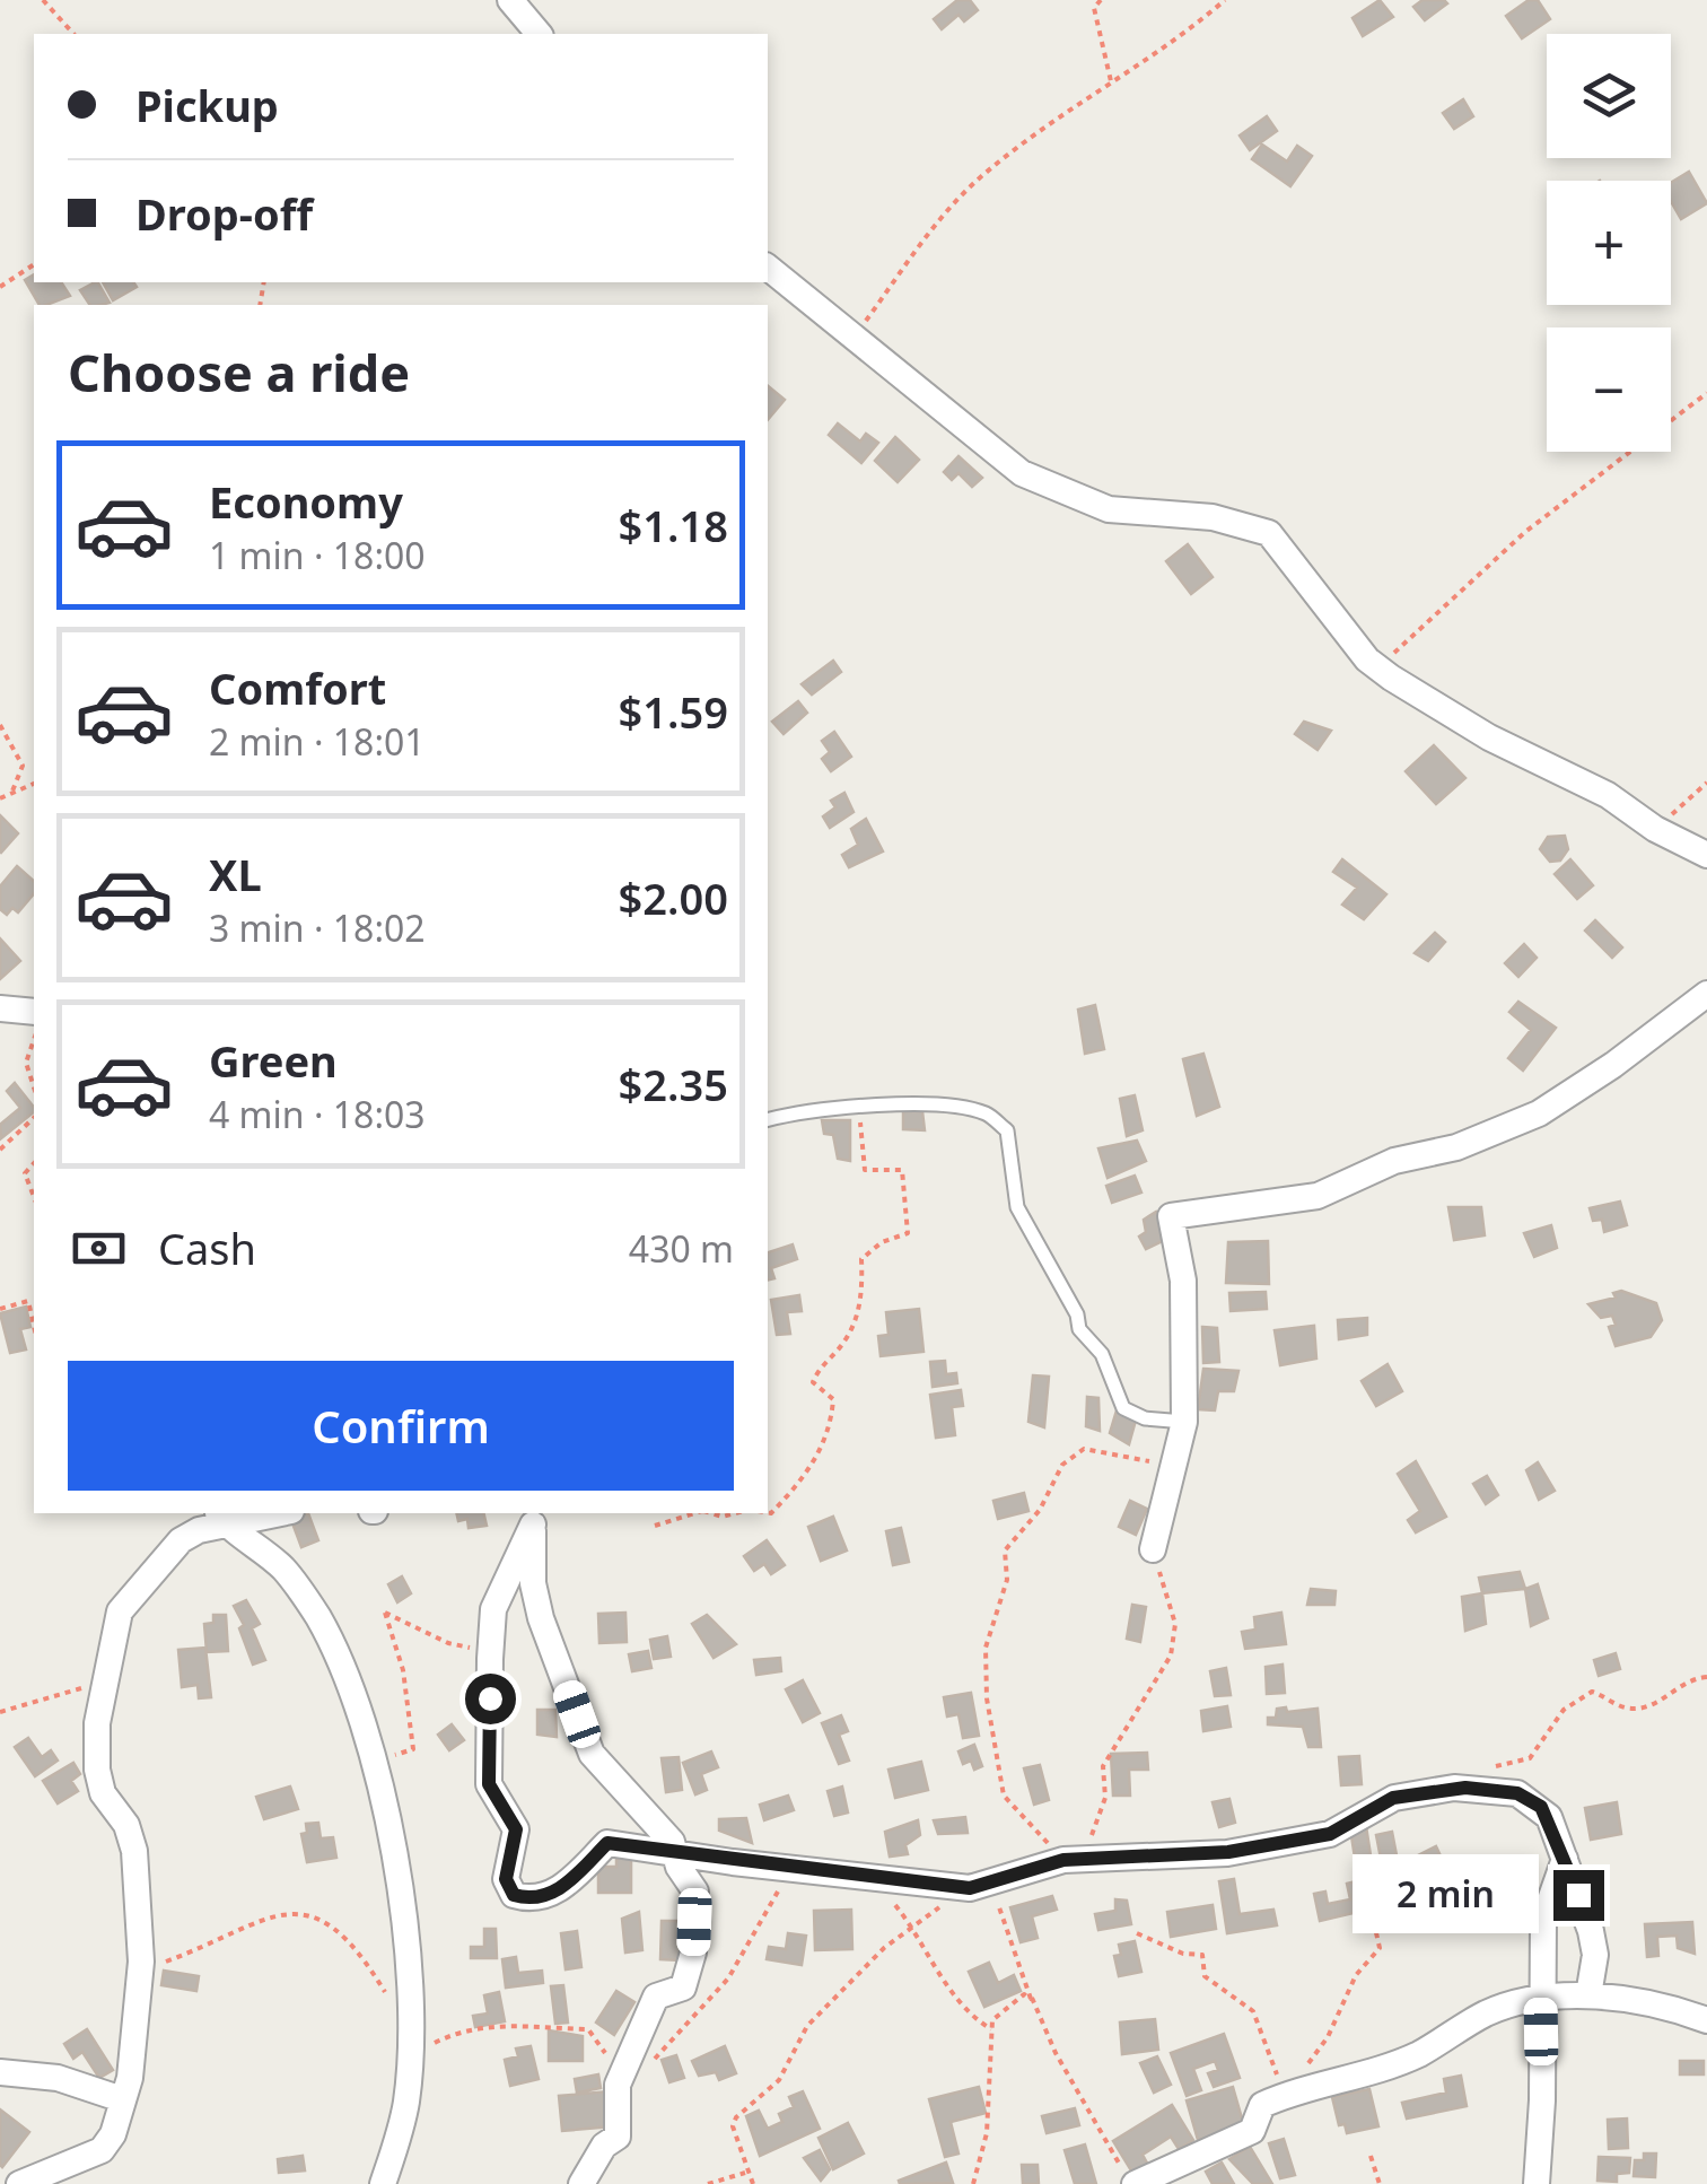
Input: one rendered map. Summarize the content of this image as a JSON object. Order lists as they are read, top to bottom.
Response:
{
  "page": {
    "map_buttons": ["+", "−"],
    "banner": ["Pickup", "Drop-off"],
    "heading": "Choose a ride",
    "list": [
      {
        "name": "Economy",
        "note": "1 min · 18:00",
        "value": "$1.18"
      },
      {
        "name": "Comfort",
        "note": "2 min · 18:01",
        "value": "$1.59"
      },
      {
        "name": "XL",
        "note": "3 min · 18:02",
        "value": "$2.00"
      },
      {
        "name": "Green",
        "note": "4 min · 18:03",
        "value": "$2.35"
      }
    ],
    "pay": ["Cash", "430 m"],
    "buttons": "Confirm",
    "bubble": "2 min"
  }
}
